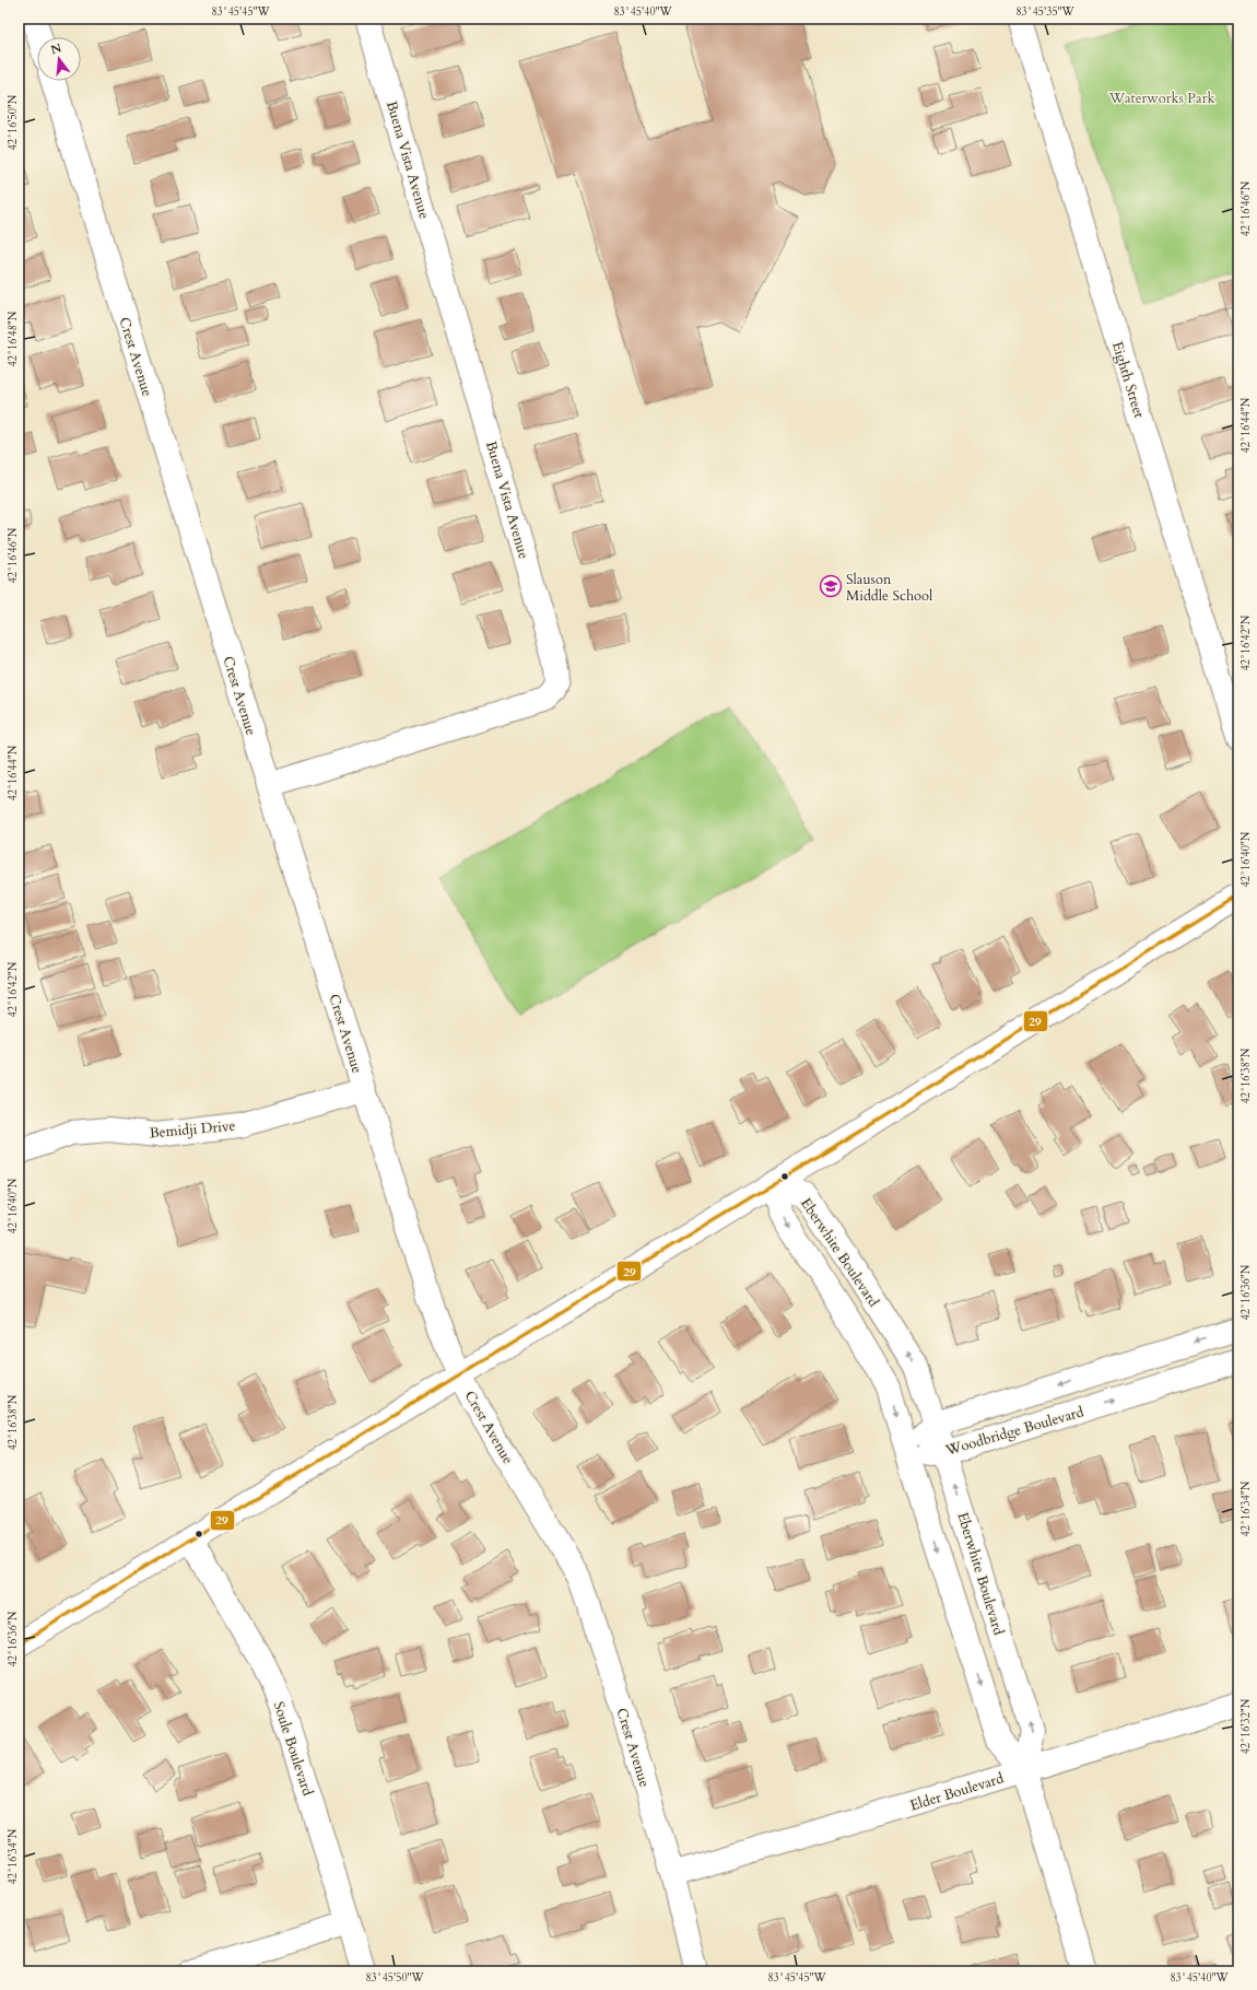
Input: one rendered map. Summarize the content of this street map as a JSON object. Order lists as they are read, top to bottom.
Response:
{
  "streets": {
    "street": [
      "Buena Vista Avenue",
      "Crest Avenue",
      "Eighth Street",
      "Bemidji Drive",
      "Eberwhite Boulevard",
      "Woodbridge Boulevard",
      "Soule Boulevard",
      "Elder Boulevard"
    ]
  },
  "crossings": [
    ["Buena Vista Avenue", "Crest Avenue"],
    ["Crest Avenue", "Bemidji Drive"],
    ["Crest Avenue", "Elder Boulevard"],
    ["Eberwhite Boulevard", "Woodbridge Boulevard"],
    ["Eberwhite Boulevard", "Elder Boulevard"]
  ],
  "parks": ["Waterworks Park"],
  "places": {
    "school or university": ["Slauson Middle School"]
  },
  "lines": ["transit line 29"],
  "north": "top",
  "coordinates": [
    "83°45'45\"W",
    "83°45'40\"W",
    "83°45'35\"W",
    "42°16'50\"N",
    "42°16'46\"N",
    "42°16'48\"N",
    "42°16'44\"N",
    "42°16'42\"N",
    "42°16'40\"N",
    "42°16'38\"N",
    "42°16'36\"N",
    "42°16'34\"N",
    "42°16'32\"N",
    "83°45'50\"W"
  ]
}
